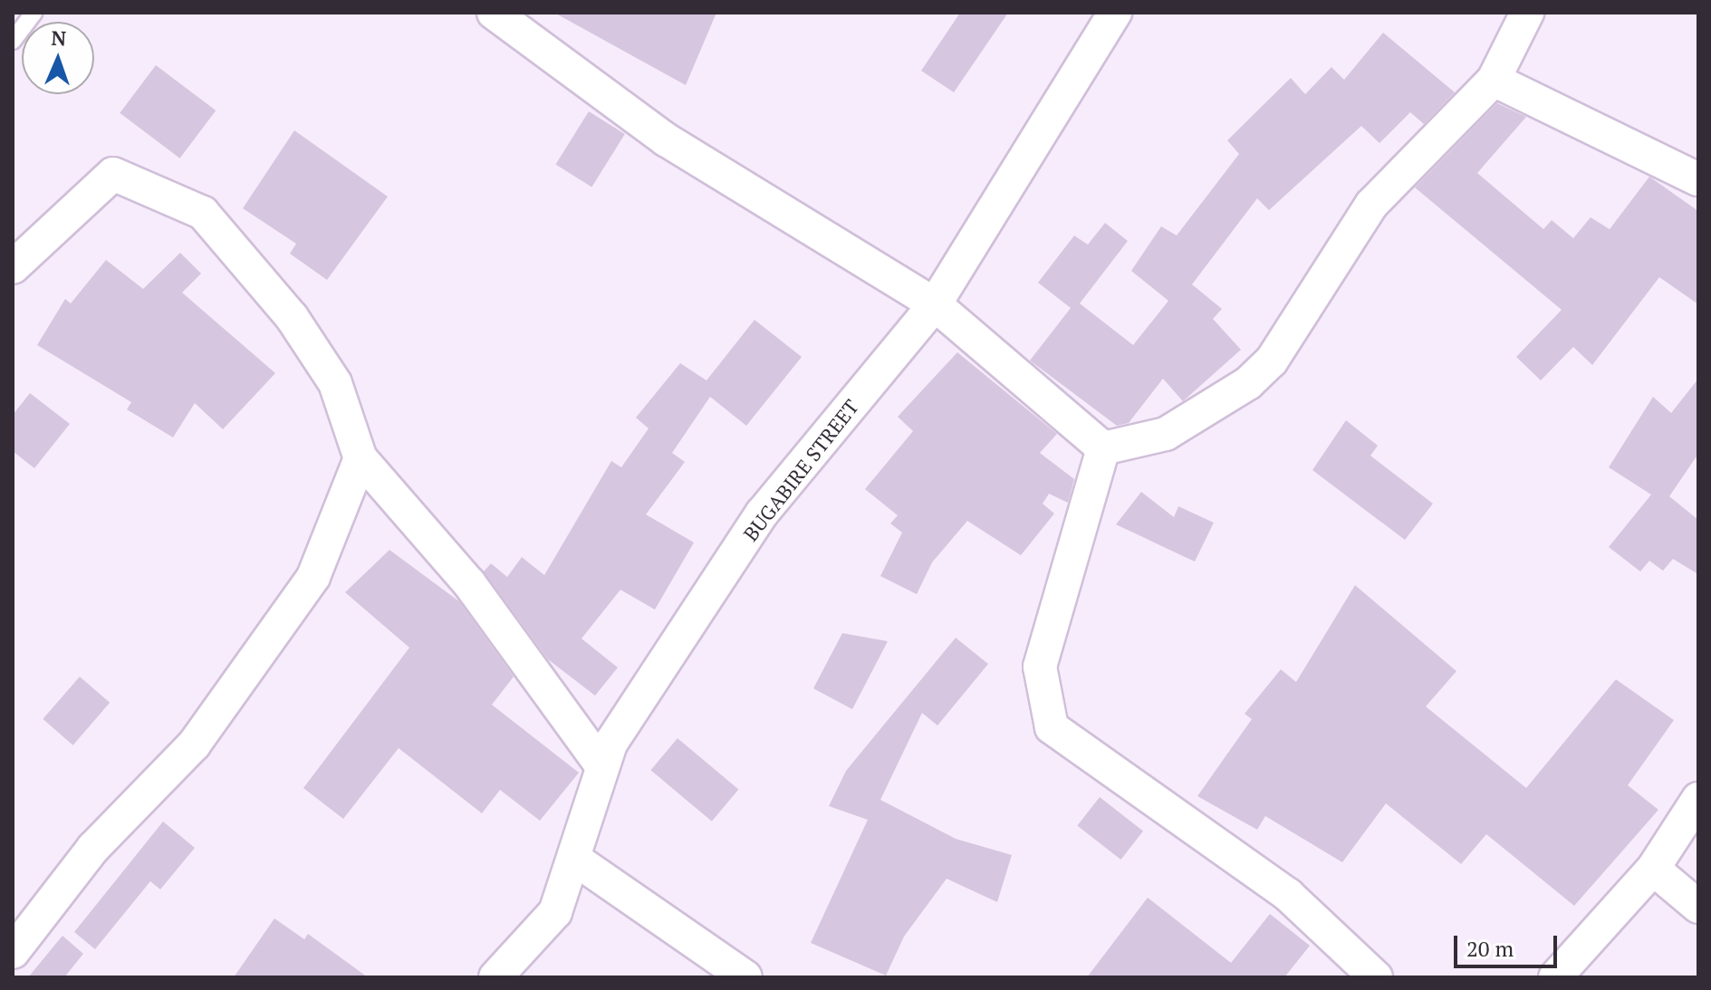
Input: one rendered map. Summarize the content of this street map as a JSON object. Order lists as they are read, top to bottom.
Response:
{
  "streets": {
    "street": ["BUGABIRE STREET"]
  },
  "scale_bar": "20 m",
  "north": "top"
}
